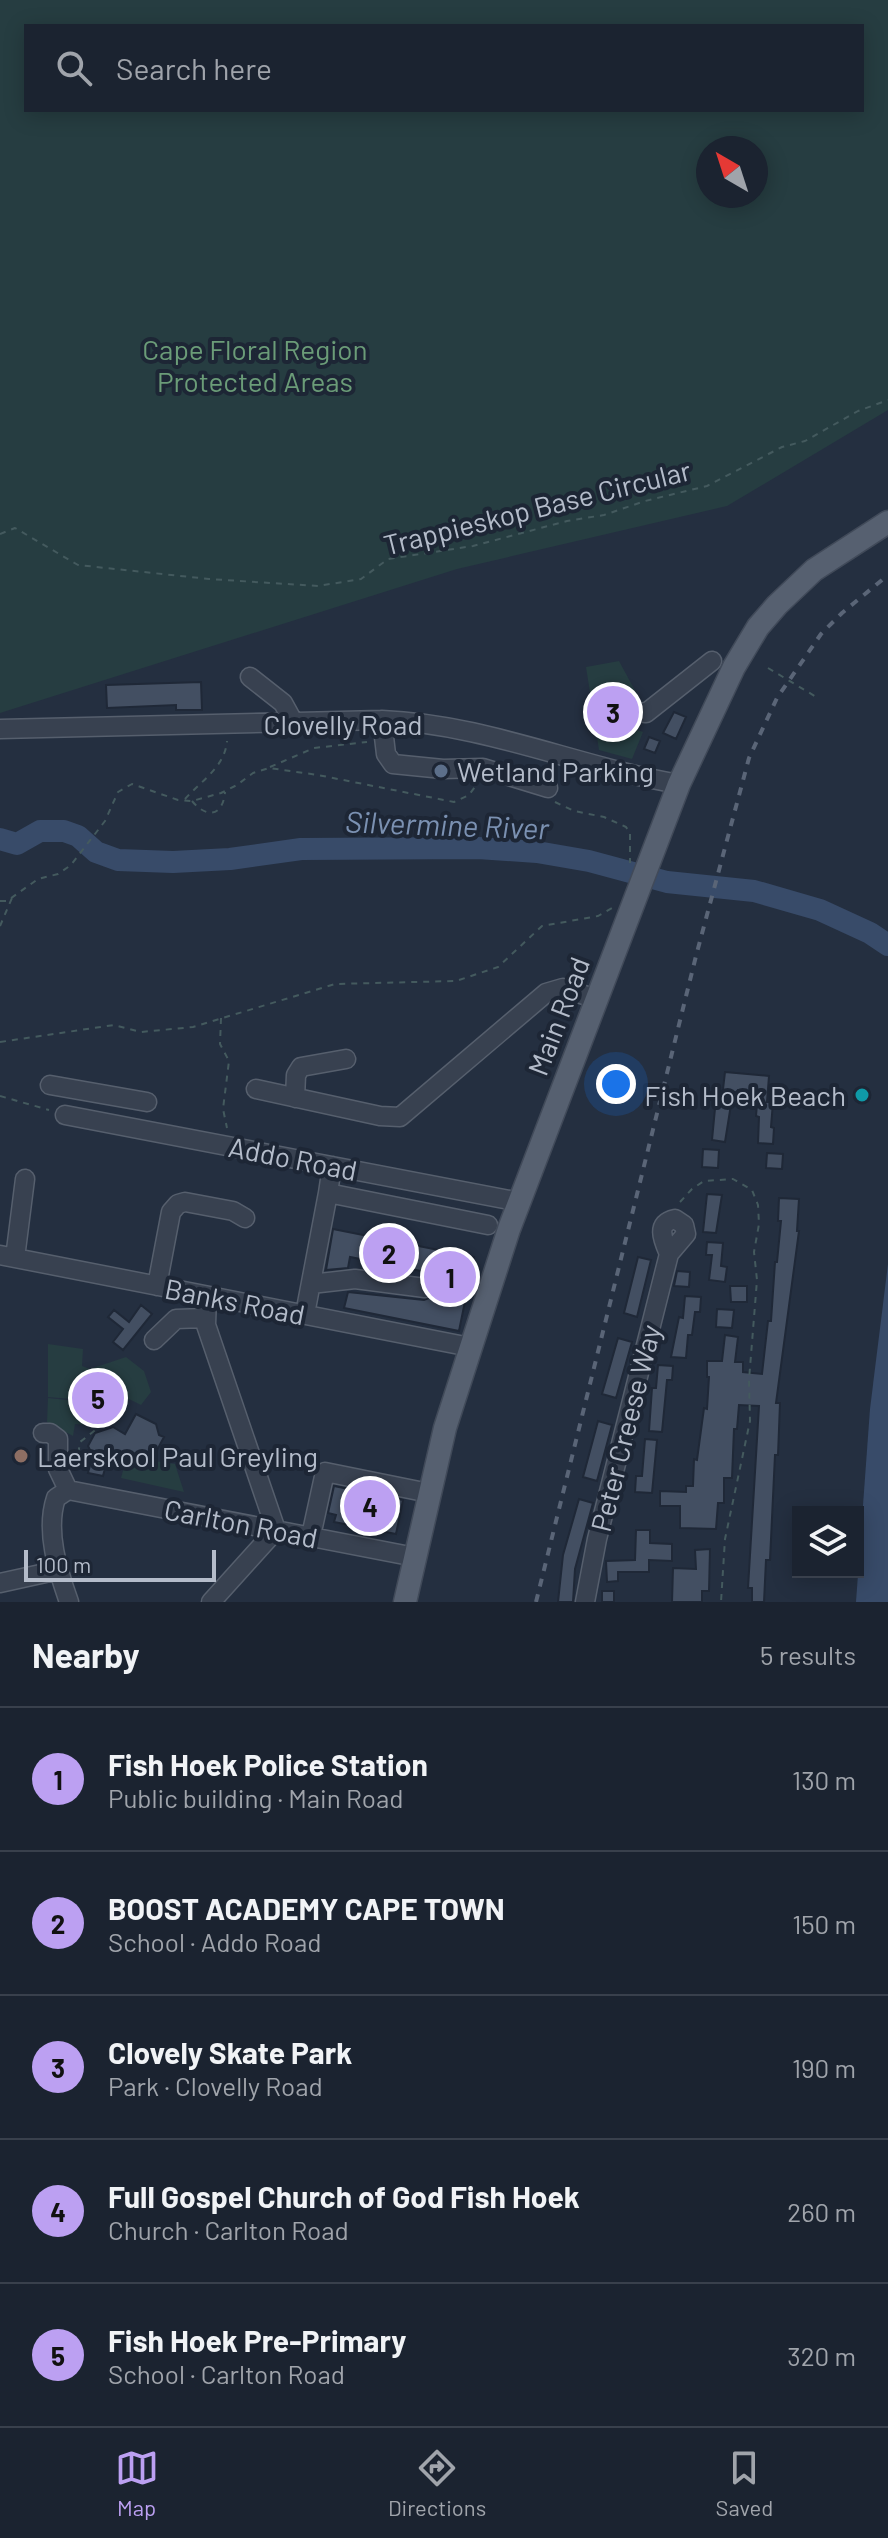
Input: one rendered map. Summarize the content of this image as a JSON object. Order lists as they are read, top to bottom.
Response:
{
  "streets": {
    "main road": ["Main Road"],
    "street": [
      "Clovelly Road",
      "Addo Road",
      "Banks Road",
      "Peter Creese Way",
      "Carlton Road"
    ],
    "path": ["Trappieskop Base Circular"]
  },
  "crossings": [
    ["Clovelly Road", "Main Road"],
    ["Main Road", "Addo Road"],
    ["Main Road", "Banks Road"],
    ["Main Road", "Carlton Road"]
  ],
  "water": ["Silvermine River"],
  "parks": ["Cape Floral Region Protected Areas"],
  "places": ["Wetland Parking", "Fish Hoek Beach", "Laerskool Paul Greyling"],
  "scale_bar": "100 m",
  "north": "top left",
  "page": {
    "search": "Search here",
    "pins": [
      "3",
      "2",
      "1",
      "5",
      "4"
    ],
    "scale": "100 m",
    "heading": ["Nearby", "5 results"],
    "list": [
      {
        "mark": "1",
        "name": "Fish Hoek Police Station",
        "note": "Public building · Main Road",
        "value": "130 m"
      },
      {
        "mark": "2",
        "name": "BOOST ACADEMY CAPE TOWN",
        "note": "School · Addo Road",
        "value": "150 m"
      },
      {
        "mark": "3",
        "name": "Clovely Skate Park",
        "note": "Park · Clovelly Road",
        "value": "190 m"
      },
      {
        "mark": "4",
        "name": "Full Gospel Church of God Fish Hoek",
        "note": "Church · Carlton Road",
        "value": "260 m"
      },
      {
        "mark": "5",
        "name": "Fish Hoek Pre-Primary",
        "note": "School · Carlton Road",
        "value": "320 m"
      }
    ],
    "nav": ["Map", "Directions", "Saved"]
  }
}
